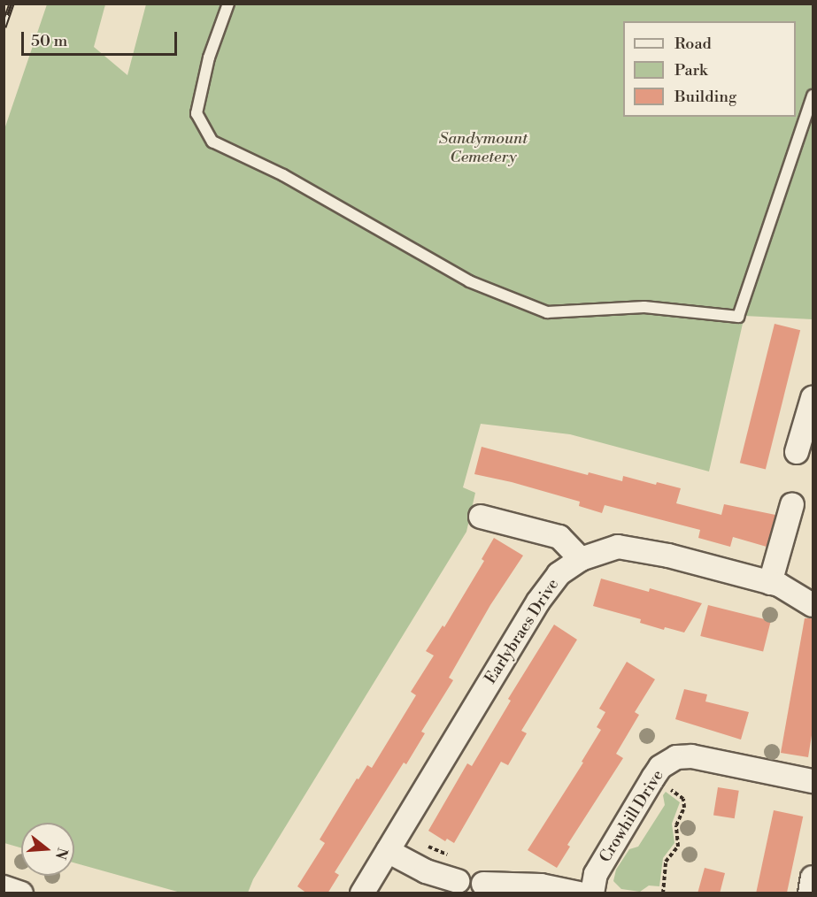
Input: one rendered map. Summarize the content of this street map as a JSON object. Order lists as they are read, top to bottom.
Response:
{
  "streets": {
    "street": ["Earlybraes Drive", "Crowhill Drive"]
  },
  "parks": ["Sandymount Cemetery"],
  "legend": ["Road", "Park", "Building"],
  "scale_bar": "50 m",
  "north": "right"
}
